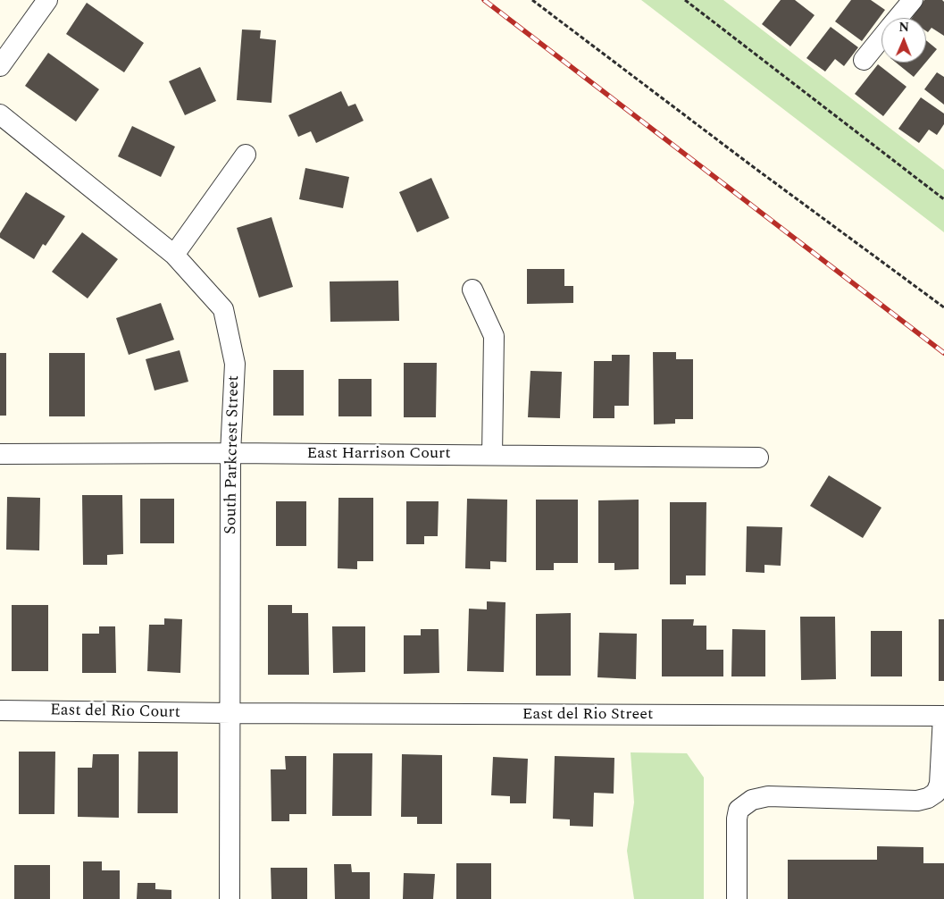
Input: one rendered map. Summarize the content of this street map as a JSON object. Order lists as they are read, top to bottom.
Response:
{
  "streets": {
    "street": [
      "East Harrison Court",
      "South Parkcrest Street",
      "East del Rio Court",
      "East del Rio Street"
    ]
  },
  "crossings": [
    ["East Harrison Court", "South Parkcrest Street"],
    ["South Parkcrest Street", "East del Rio Court"],
    ["South Parkcrest Street", "East del Rio Street"],
    ["East del Rio Court", "East del Rio Street"]
  ],
  "north": "top"
}
